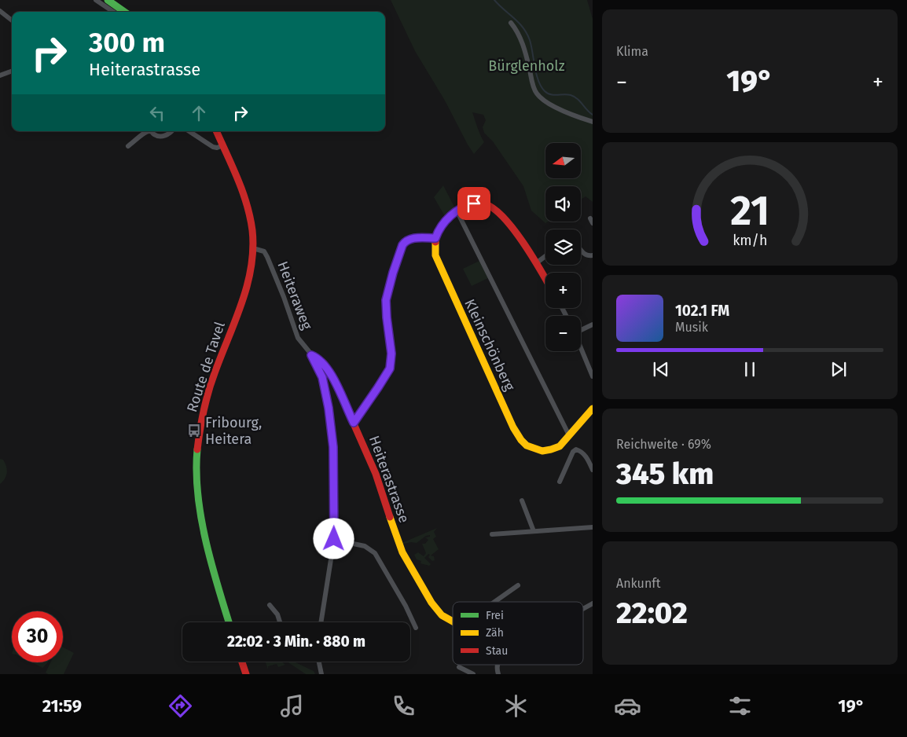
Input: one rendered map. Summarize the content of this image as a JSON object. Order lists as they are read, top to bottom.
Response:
{
  "streets": {
    "street": [
      "Heiteraweg",
      "Kleinschönberg",
      "Route de Tavel",
      "Heiterastrasse"
    ]
  },
  "crossings": [
    ["Heiteraweg", "Route de Tavel"],
    ["Heiteraweg", "Heiterastrasse"]
  ],
  "parks": ["Bürglenholz"],
  "places": {
    "bus stop": ["Fribourg, Heitera"]
  },
  "legend": ["Frei", "Zäh", "Stau"],
  "north": "left",
  "page": {
    "tile": [
      "Klima",
      ["Reichweite · 69%", "345 km"],
      ["Ankunft", "22:02"]
    ],
    "turn": ["300 m", "Heiterastrasse"],
    "heat": ["−", "19°", "+"],
    "map_buttons": ["+", "−"],
    "song": ["102.1 FM", "Musik"],
    "limit": "30",
    "trip": "22:02 · 3 Min. · 880 m",
    "tabs": ["21:59", "19°"],
    "gauge": ["21", "km/h"]
  }
}
